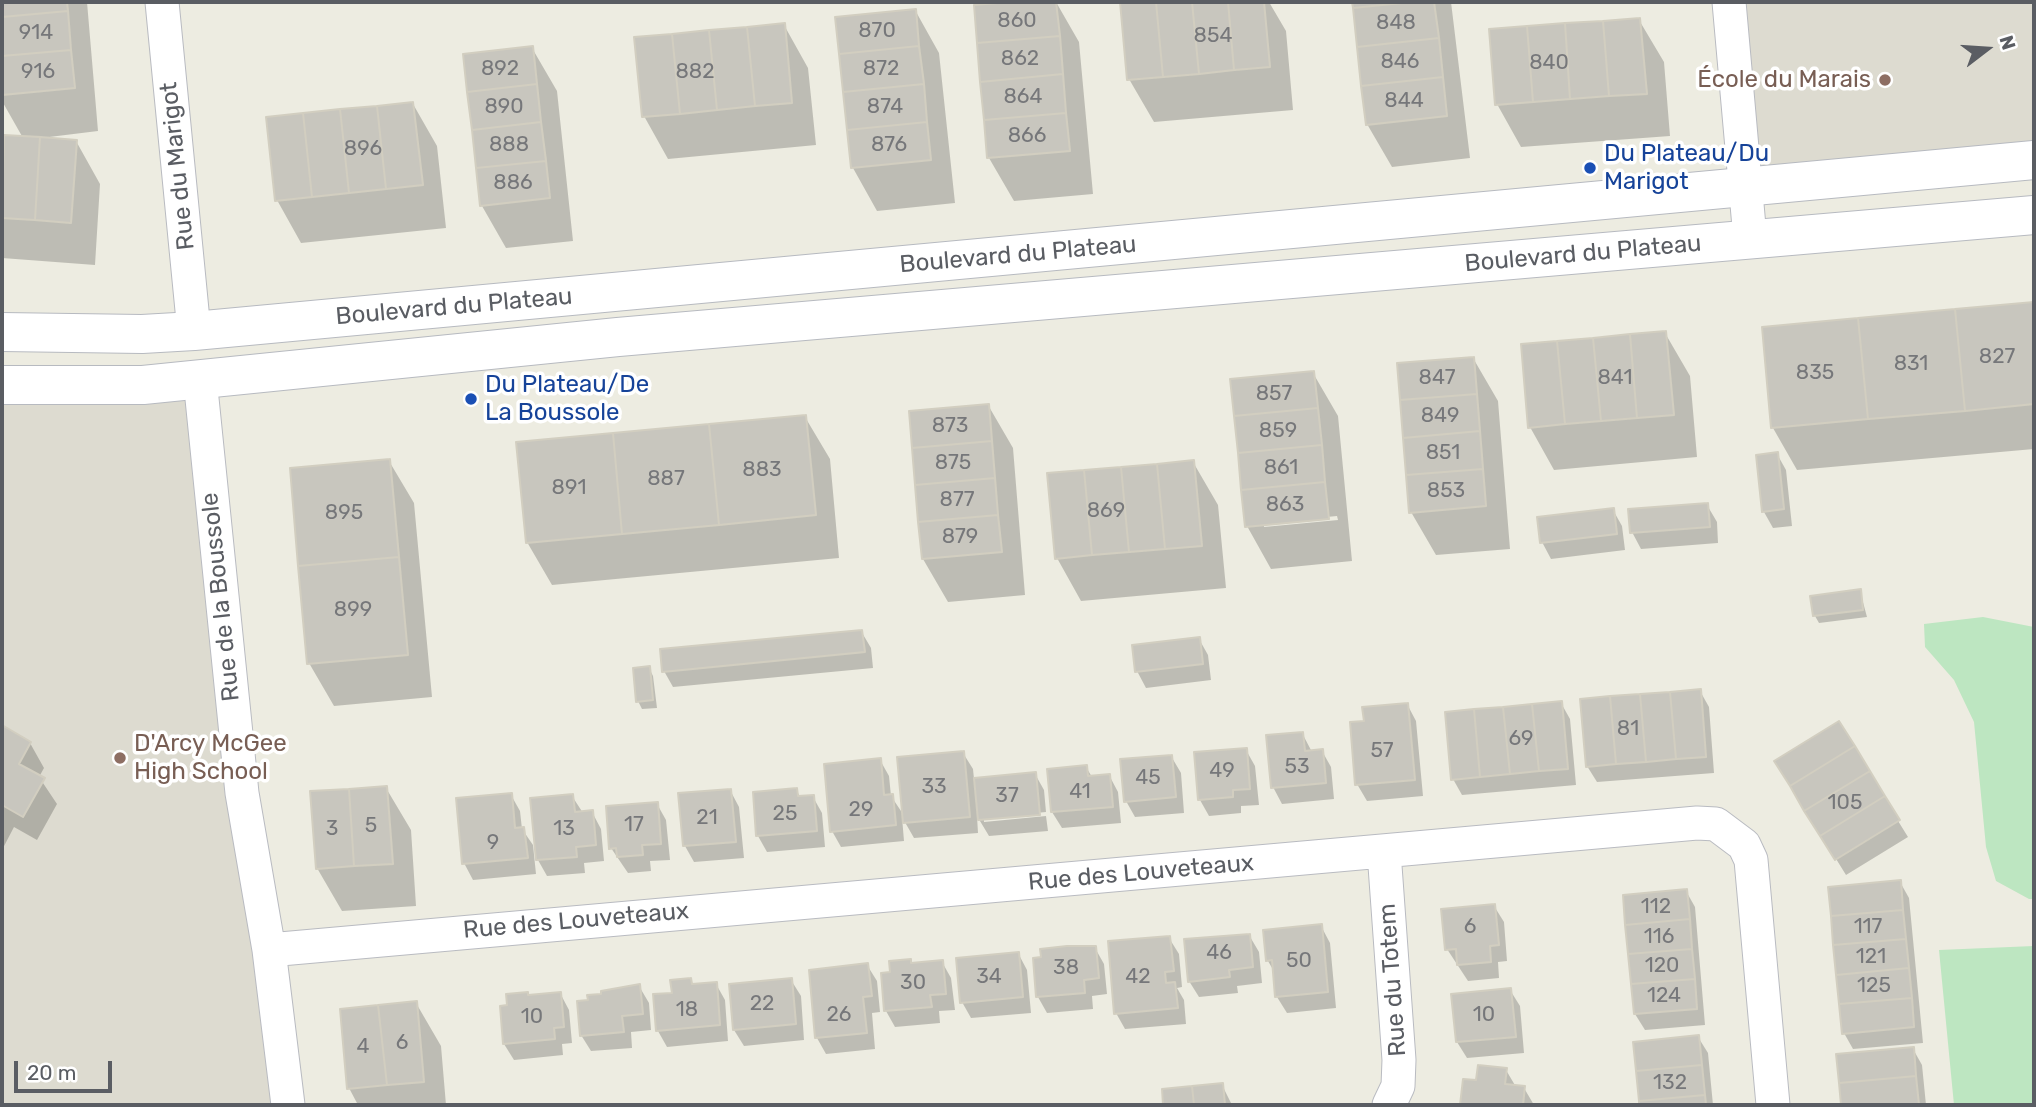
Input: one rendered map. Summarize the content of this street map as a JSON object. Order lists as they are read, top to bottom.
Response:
{
  "streets": {
    "main road": ["Boulevard du Plateau"],
    "street": [
      "Rue du Marigot",
      "Rue de la Boussole",
      "Rue des Louveteaux",
      "Rue du Totem"
    ]
  },
  "crossings": [
    ["Rue du Marigot", "Boulevard du Plateau"],
    ["Boulevard du Plateau", "Rue de la Boussole"],
    ["Rue de la Boussole", "Rue des Louveteaux"],
    ["Rue des Louveteaux", "Rue du Totem"]
  ],
  "places": [
    "École du Marais",
    "Du Plateau/Du Marigot",
    "Du Plateau/De La Boussole",
    "D'Arcy McGee High School"
  ],
  "house_numbers": [
    "860",
    "848",
    "870",
    "914",
    "854",
    "862",
    "846",
    "840",
    "892",
    "872",
    "916",
    "882",
    "864",
    "844",
    "890",
    "874",
    "866",
    "888",
    "876",
    "896",
    "886",
    "827",
    "831",
    "835",
    "847",
    "841",
    "857",
    "849",
    "873",
    "859",
    "851",
    "875",
    "861",
    "883",
    "887",
    "891",
    "853",
    "877",
    "863",
    "869",
    "895",
    "879",
    "899",
    "81",
    "69",
    "57",
    "53",
    "49",
    "45",
    "33",
    "41",
    "37",
    "105",
    "29",
    "25",
    "21",
    "17",
    "5",
    "3",
    "13",
    "9",
    "112",
    "6",
    "117",
    "116",
    "46",
    "121",
    "50",
    "120",
    "38",
    "34",
    "42",
    "30",
    "125",
    "124",
    "22",
    "18",
    "26",
    "10",
    "10",
    "6",
    "4",
    "132"
  ],
  "scale_bar": "20 m",
  "north": "right"
}
